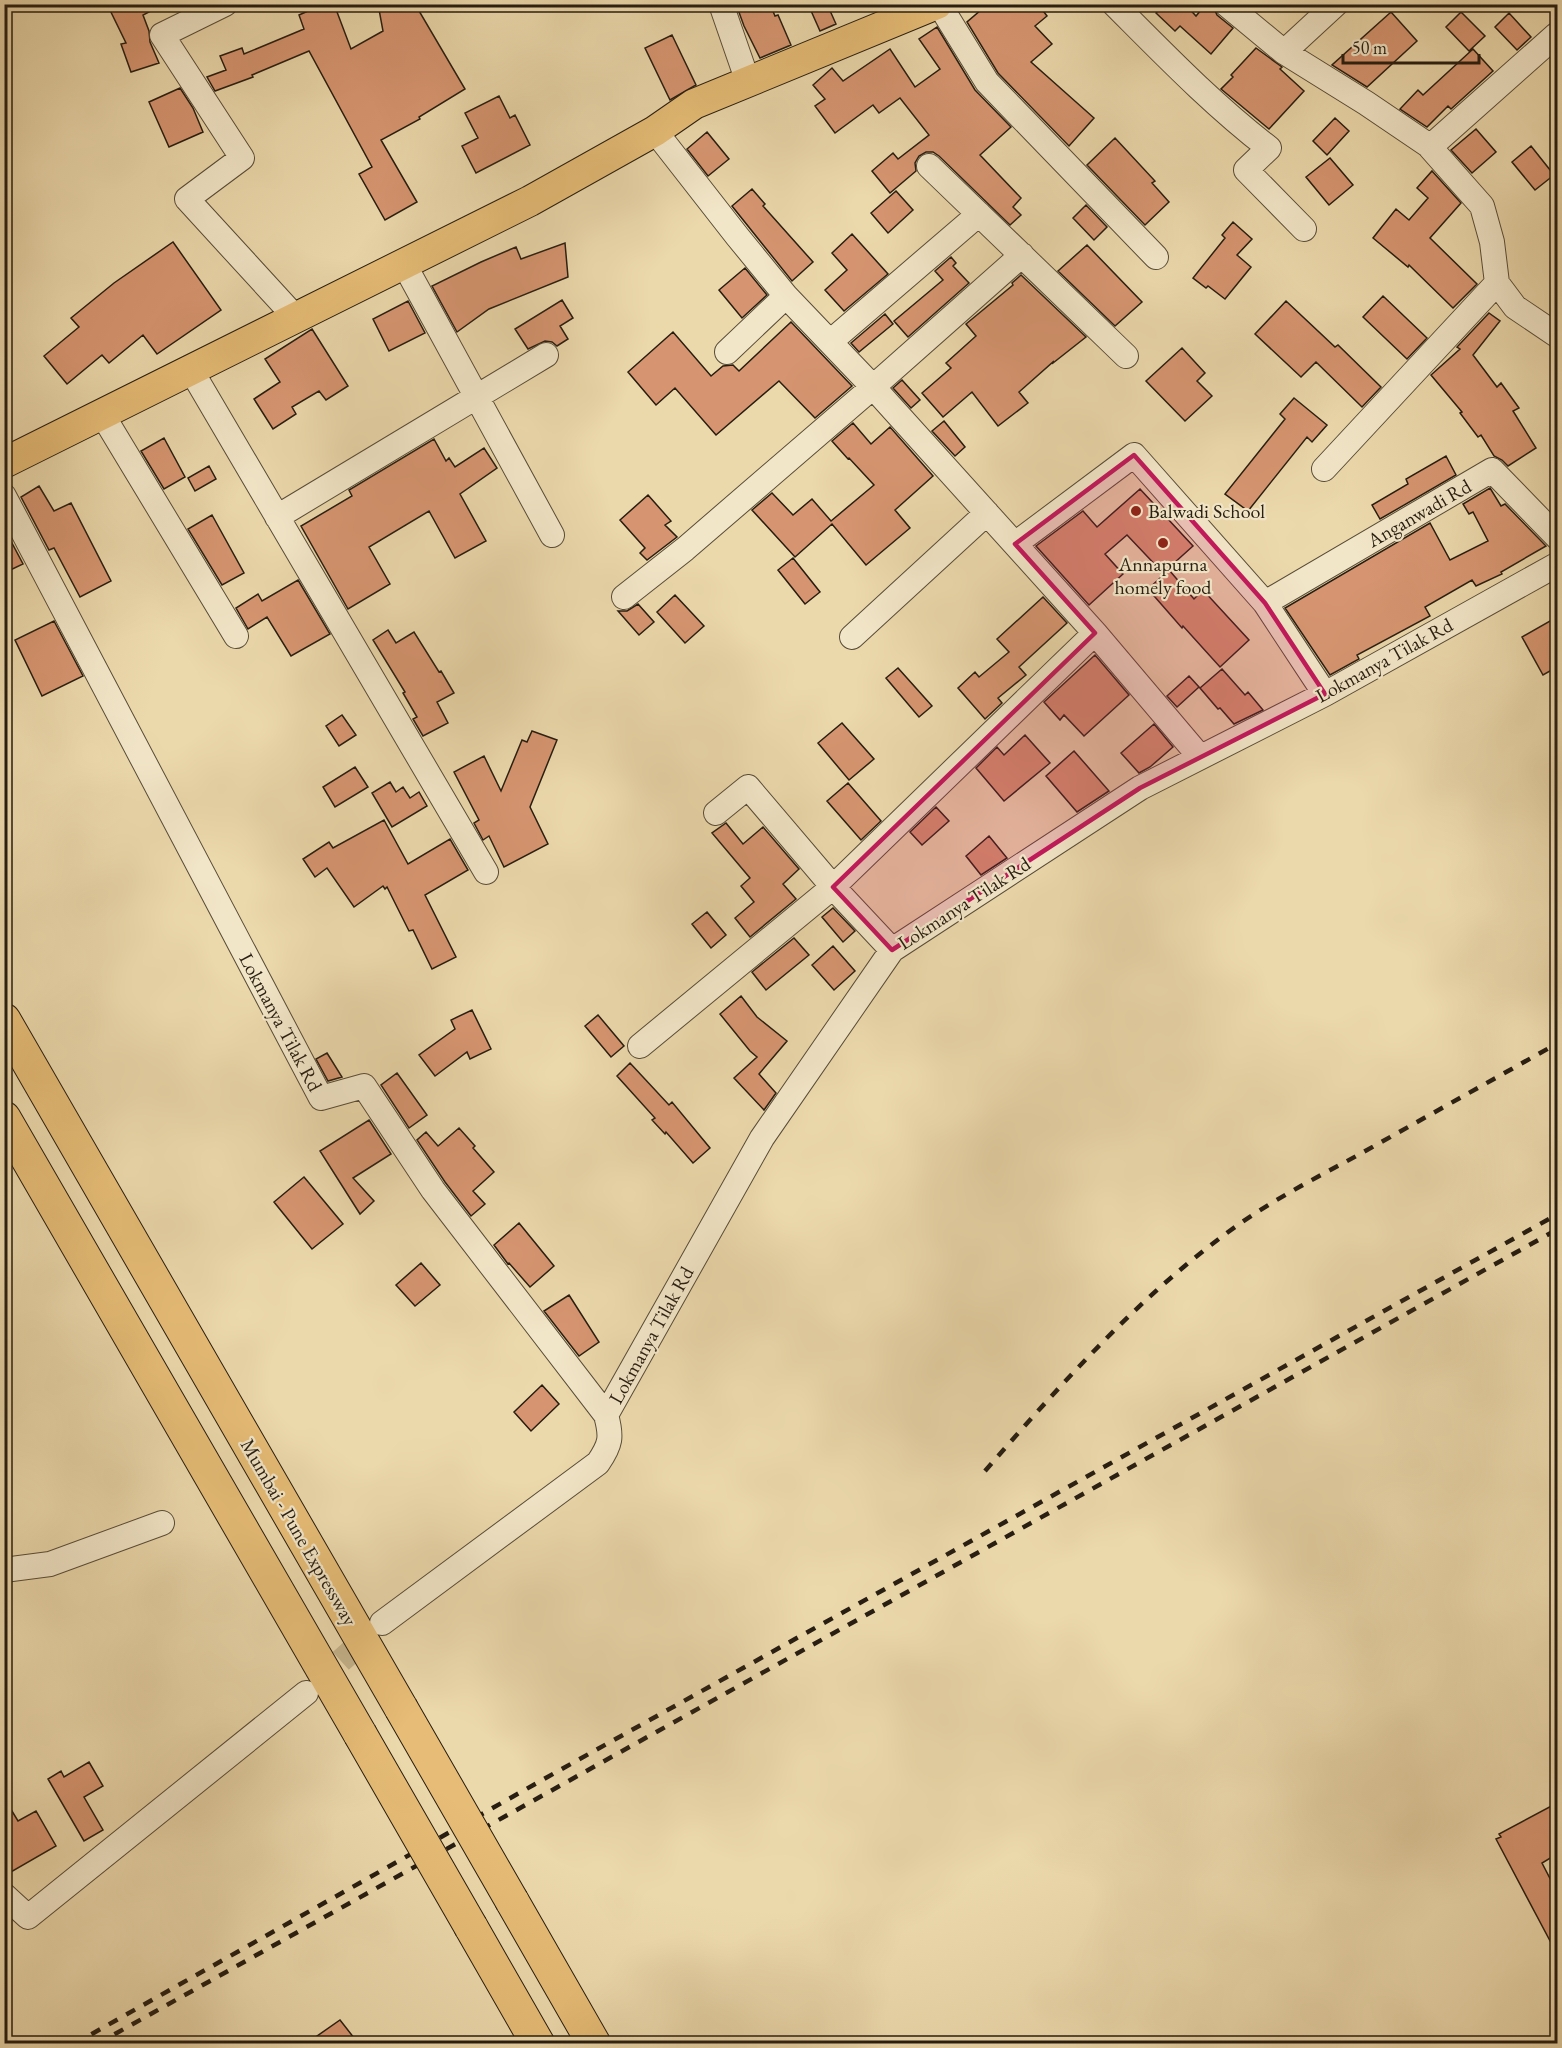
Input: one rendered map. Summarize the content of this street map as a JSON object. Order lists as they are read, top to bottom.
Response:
{
  "streets": {
    "highway": ["Mumbai - Pune Expressway"],
    "street": ["Anganwadi Rd", "Lokmanya Tilak Rd"]
  },
  "places": ["Balwadi School", "Annapurna homely food"],
  "scale_bar": "50 m"
}
